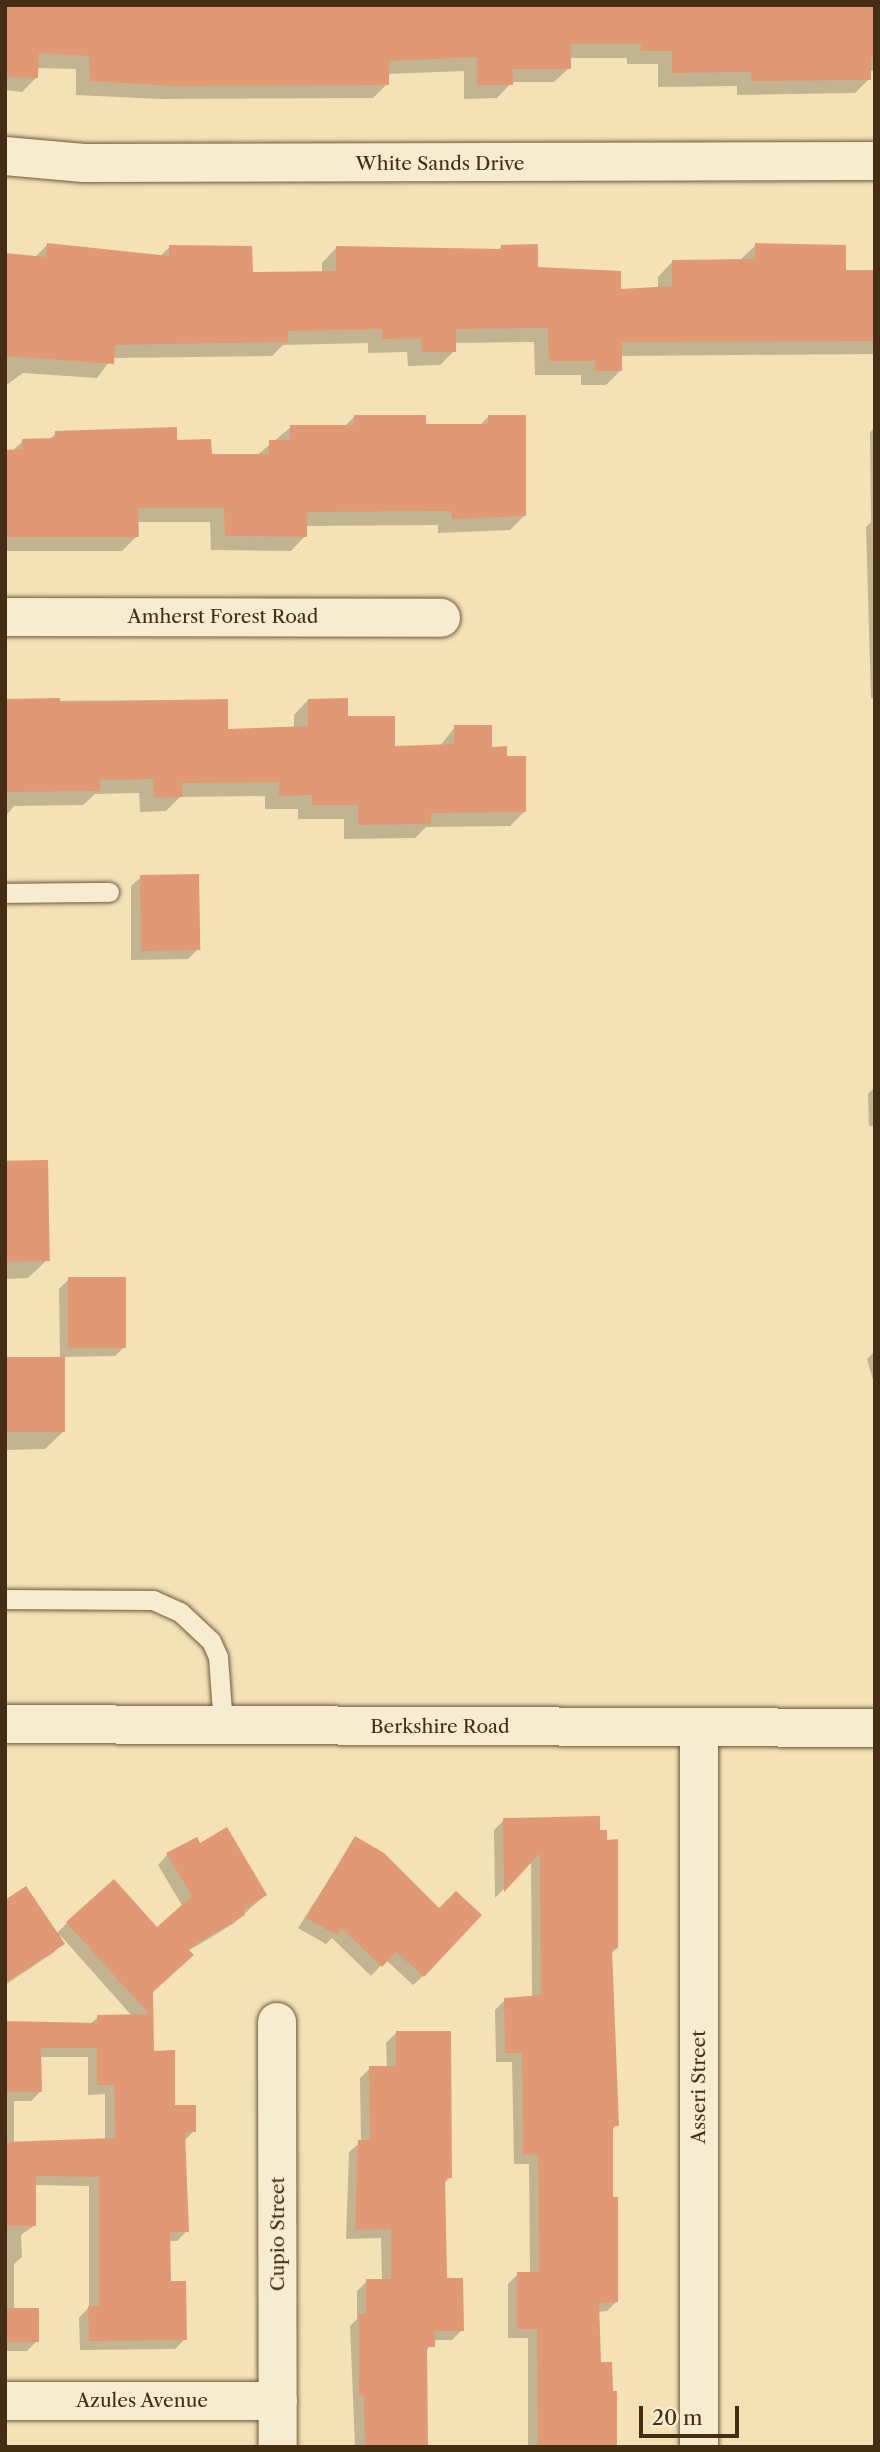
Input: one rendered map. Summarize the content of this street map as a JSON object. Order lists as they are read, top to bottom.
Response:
{
  "streets": {
    "street": [
      "White Sands Drive",
      "Amherst Forest Road",
      "Berkshire Road",
      "Asseri Street",
      "Cupio Street",
      "Azules Avenue"
    ]
  },
  "crossings": [
    ["Berkshire Road", "Asseri Street"],
    ["Cupio Street", "Azules Avenue"]
  ],
  "scale_bar": "20 m"
}
